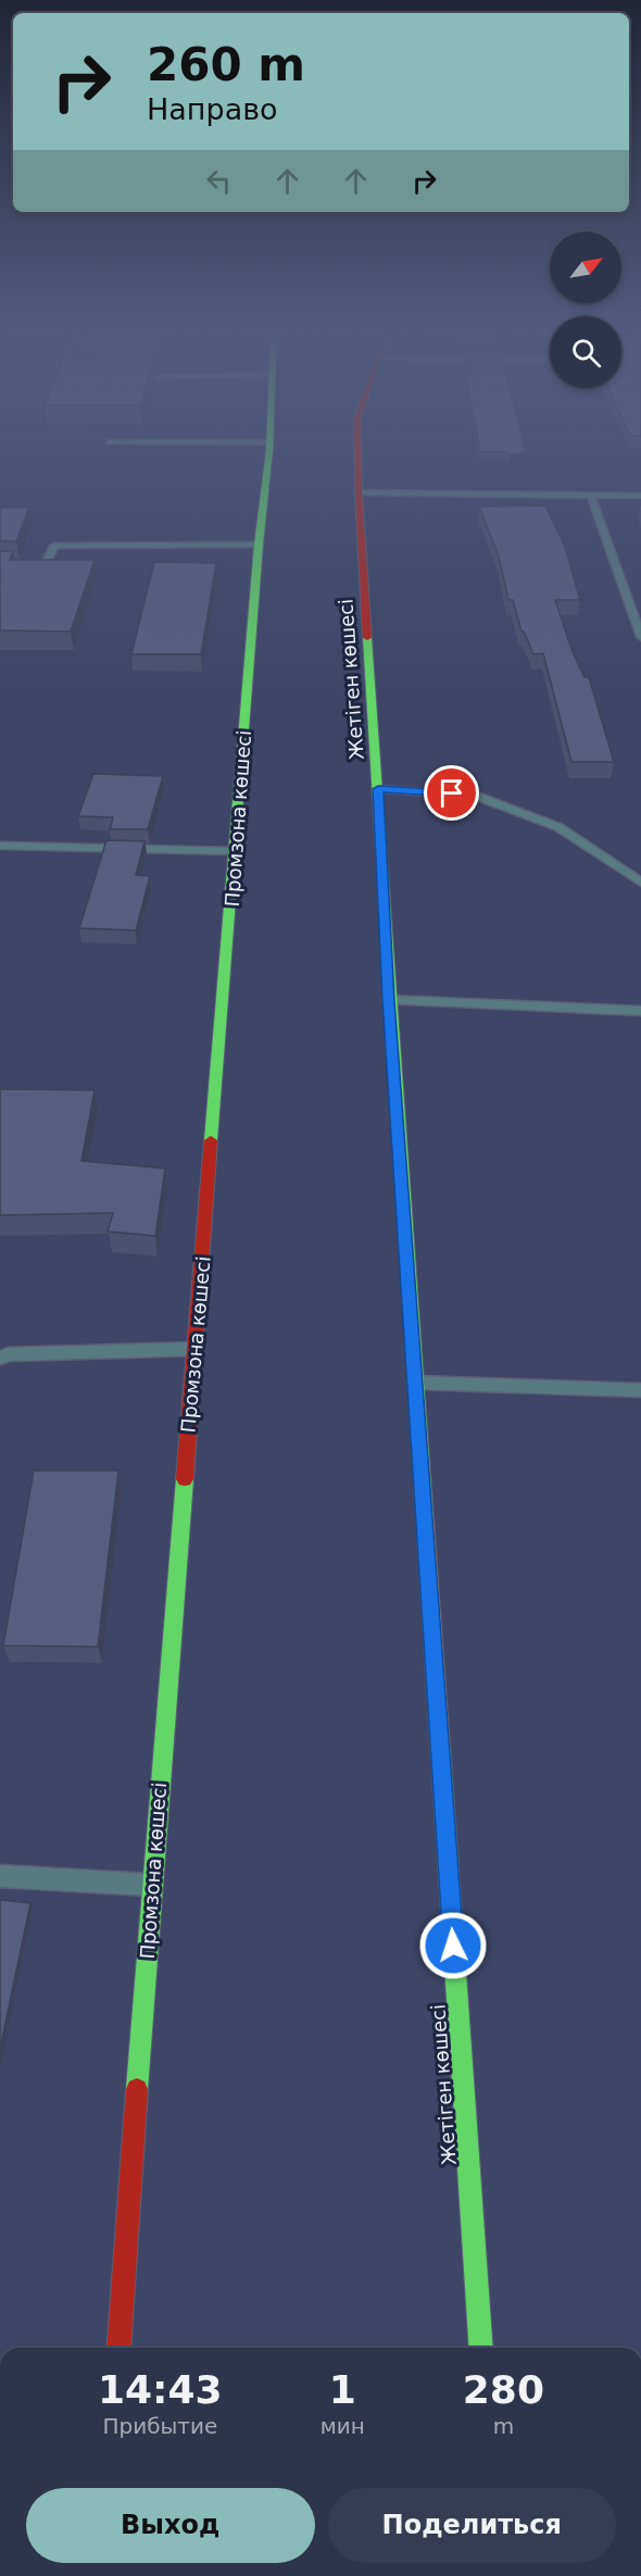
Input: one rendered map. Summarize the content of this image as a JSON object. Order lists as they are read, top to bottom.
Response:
{
  "streets": {
    "street": ["Жетіген көшесі", "Промзона көшесі"]
  },
  "north": "top right",
  "page": {
    "turn": ["260 m", "Направо"],
    "eta": [
      "14:43",
      "Прибытие",
      "1",
      "мин",
      "280",
      "m"
    ],
    "buttons": ["Выход", "Поделиться"]
  }
}
